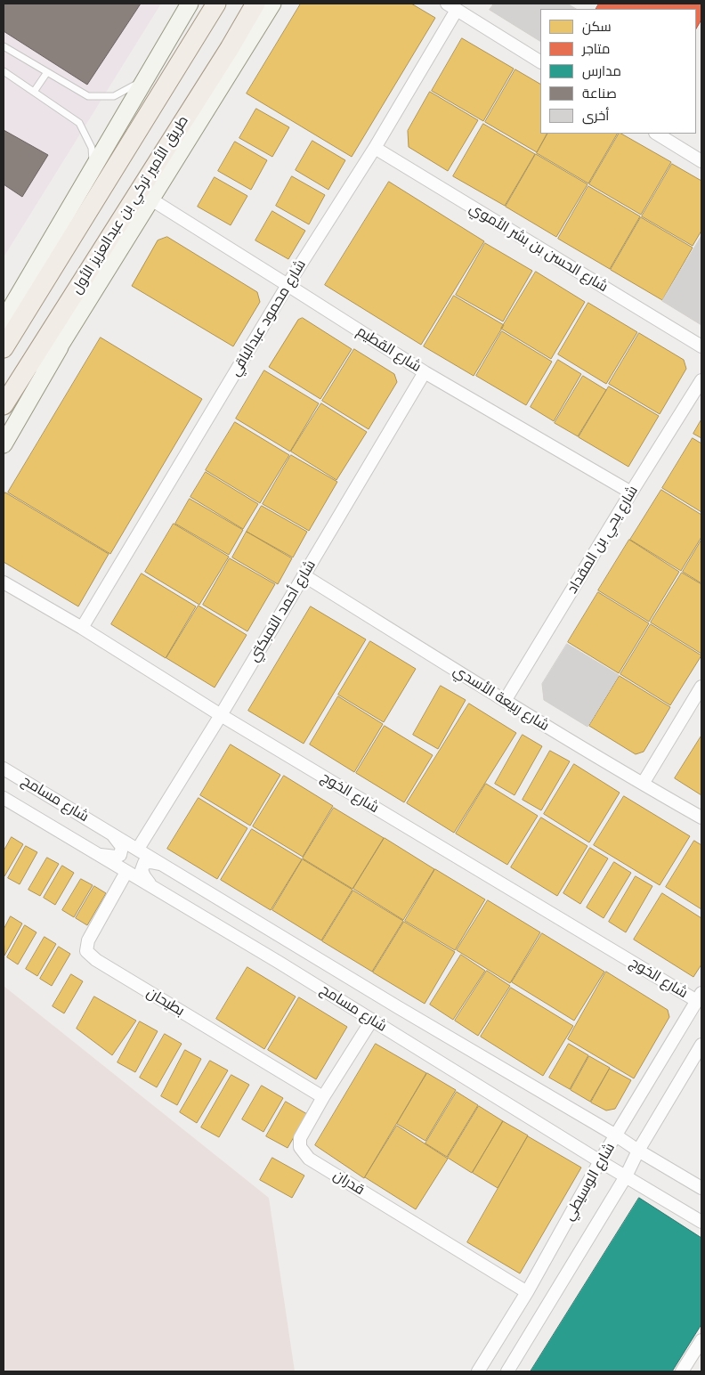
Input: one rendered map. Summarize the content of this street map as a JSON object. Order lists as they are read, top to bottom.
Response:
{
  "streets": {
    "main road": ["طريق الأمير تركي بن عبدالعزيز الأول"],
    "street": [
      "شارع الحسن بن بشر الأموي",
      "شارع محمود عبدالباقي",
      "شارع القطيم",
      "شارع يحي بن المقداد",
      "شارع أحمد التمبكتي",
      "شارع ربيعة الأسدي",
      "شارع الخوج",
      "شارع مسامح",
      "بطيحان",
      "شارع الوسيطي",
      "قدران"
    ]
  },
  "crossings": [
    ["شارع الحسن بن بشر الأموي", "شارع محمود عبدالباقي"],
    ["شارع محمود عبدالباقي", "شارع القطيم"],
    ["شارع محمود عبدالباقي", "شارع الخوج"],
    ["شارع القطيم", "شارع يحي بن المقداد"],
    ["شارع القطيم", "شارع أحمد التمبكتي"],
    ["شارع يحي بن المقداد", "شارع ربيعة الأسدي"],
    ["شارع أحمد التمبكتي", "شارع ربيعة الأسدي"],
    ["شارع أحمد التمبكتي", "شارع الخوج"],
    ["شارع أحمد التمبكتي", "شارع مسامح"],
    ["شارع الخوج", "شارع الوسيطي"],
    ["شارع مسامح", "بطيحان"],
    ["شارع مسامح", "شارع الوسيطي"],
    ["شارع مسامح", "قدران"],
    ["بطيحان", "قدران"],
    ["شارع الوسيطي", "قدران"]
  ],
  "legend": [
    "سكن",
    "متاجر",
    "مدارس",
    "صناعة",
    "أخرى"
  ]
}
